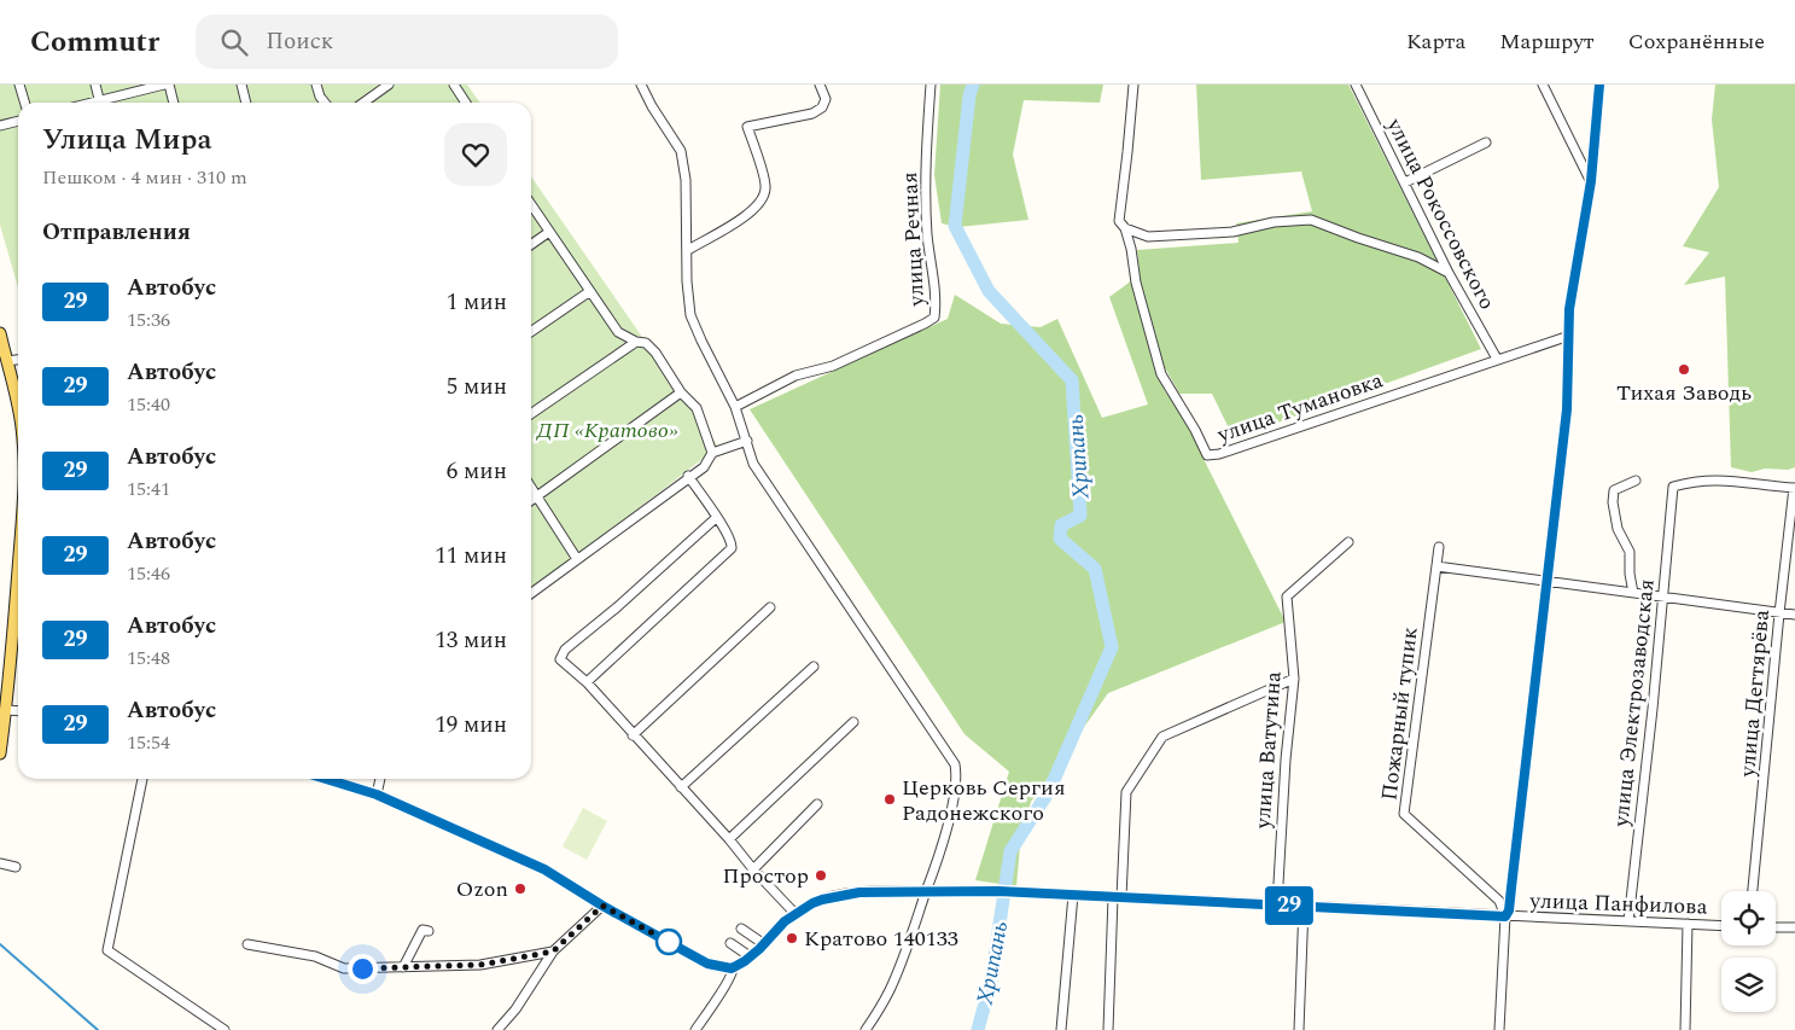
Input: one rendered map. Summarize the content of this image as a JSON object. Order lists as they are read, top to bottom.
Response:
{
  "streets": {
    "street": [
      "улица Рокоссовского",
      "улица Речная",
      "улица Тумановка",
      "улица Дегтярёва",
      "улица Электрозаводская",
      "Пожарный тупик",
      "улица Ватутина",
      "улица Панфилова"
    ]
  },
  "crossings": [
    ["улица Рокоссовского", "улица Тумановка"],
    ["улица Дегтярёва", "улица Электрозаводская"],
    ["улица Электрозаводская", "улица Панфилова"],
    ["Пожарный тупик", "улица Панфилова"],
    ["улица Ватутина", "улица Панфилова"]
  ],
  "water": ["Хрипань"],
  "parks": ["ДП «Кратово»"],
  "places": [
    "Тихая Заводь",
    "Церковь Сергия Радонежского",
    "Простор",
    "Ozon",
    "Кратово 140133"
  ],
  "lines": ["bus line 29"],
  "page": {
    "header": "Commutr",
    "search": "Поиск",
    "nav": ["Карта", "Маршрут", "Сохранённые"],
    "on_map": "29",
    "heading": [
      ["Улица Мира", "Пешком · 4 мин · 310 m"],
      "Отправления"
    ],
    "list": [
      {
        "mark": "29",
        "name": "Автобус",
        "note": "15:36",
        "value": "1 мин"
      },
      {
        "mark": "29",
        "name": "Автобус",
        "note": "15:40",
        "value": "5 мин"
      },
      {
        "mark": "29",
        "name": "Автобус",
        "note": "15:41",
        "value": "6 мин"
      },
      {
        "mark": "29",
        "name": "Автобус",
        "note": "15:46",
        "value": "11 мин"
      },
      {
        "mark": "29",
        "name": "Автобус",
        "note": "15:48",
        "value": "13 мин"
      },
      {
        "mark": "29",
        "name": "Автобус",
        "note": "15:54",
        "value": "19 мин"
      }
    ]
  }
}
